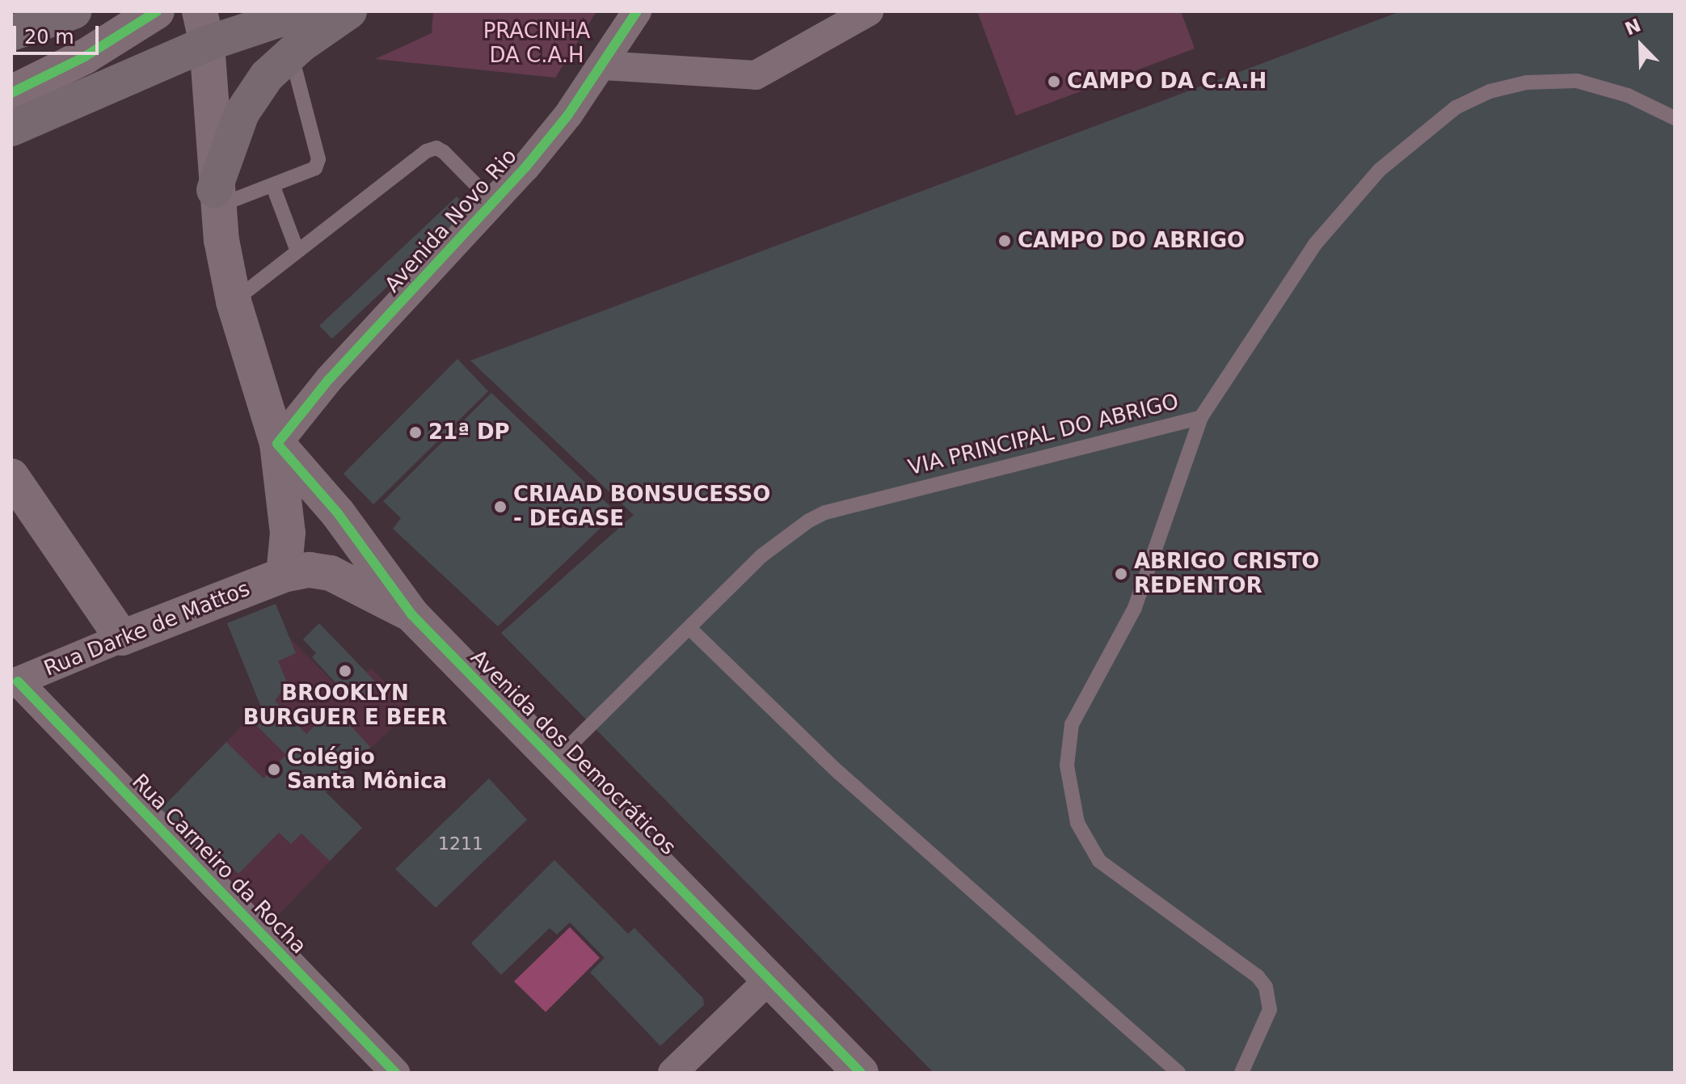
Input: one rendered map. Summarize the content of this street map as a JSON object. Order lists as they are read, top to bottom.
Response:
{
  "streets": {
    "street": [
      "Avenida Novo Rio",
      "Rua Darke de Mattos",
      "Avenida dos Democráticos",
      "Rua Carneiro da Rocha"
    ],
    "lane": ["VIA PRINCIPAL DO ABRIGO"]
  },
  "crossings": [
    ["Avenida Novo Rio", "Avenida dos Democráticos"],
    ["VIA PRINCIPAL DO ABRIGO", "Avenida dos Democráticos"],
    ["Rua Darke de Mattos", "Avenida dos Democráticos"],
    ["Rua Darke de Mattos", "Rua Carneiro da Rocha"]
  ],
  "parks": ["PRACINHA DA C.A.H"],
  "places": [
    "CAMPO DA C.A.H",
    "CAMPO DO ABRIGO",
    "21ª DP",
    "CRIAAD BONSUCESSO - DEGASE",
    "ABRIGO CRISTO REDENTOR",
    "BROOKLYN BURGUER E BEER",
    "Colégio Santa Mônica"
  ],
  "house_numbers": ["1211"],
  "scale_bar": "20 m",
  "north": "top left"
}
